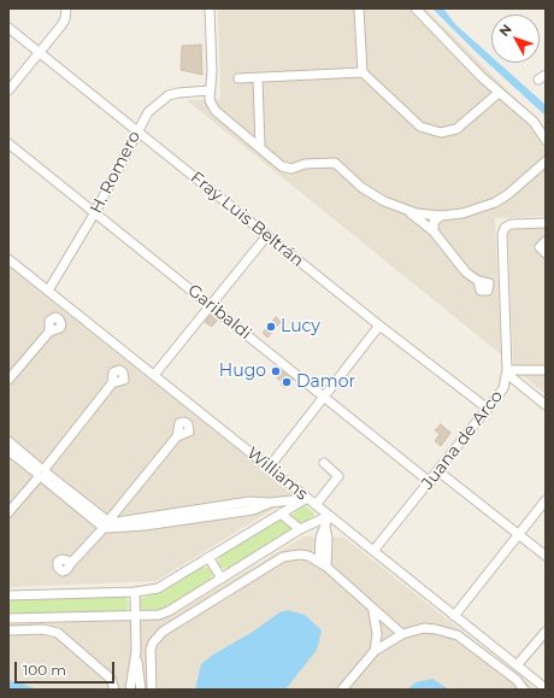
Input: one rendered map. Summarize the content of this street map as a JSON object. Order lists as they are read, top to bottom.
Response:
{
  "streets": {
    "street": [
      "H. Romero",
      "Fray Luis Beltrán",
      "Garibaldi",
      "Juana de Arco",
      "Williams"
    ]
  },
  "crossings": [
    ["H. Romero", "Fray Luis Beltrán"],
    ["H. Romero", "Garibaldi"],
    ["H. Romero", "Williams"],
    ["Fray Luis Beltrán", "Juana de Arco"],
    ["Garibaldi", "Juana de Arco"],
    ["Juana de Arco", "Williams"]
  ],
  "places": ["Lucy", "Hugo", "Damor"],
  "scale_bar": "100 m",
  "north": "top left"
}
